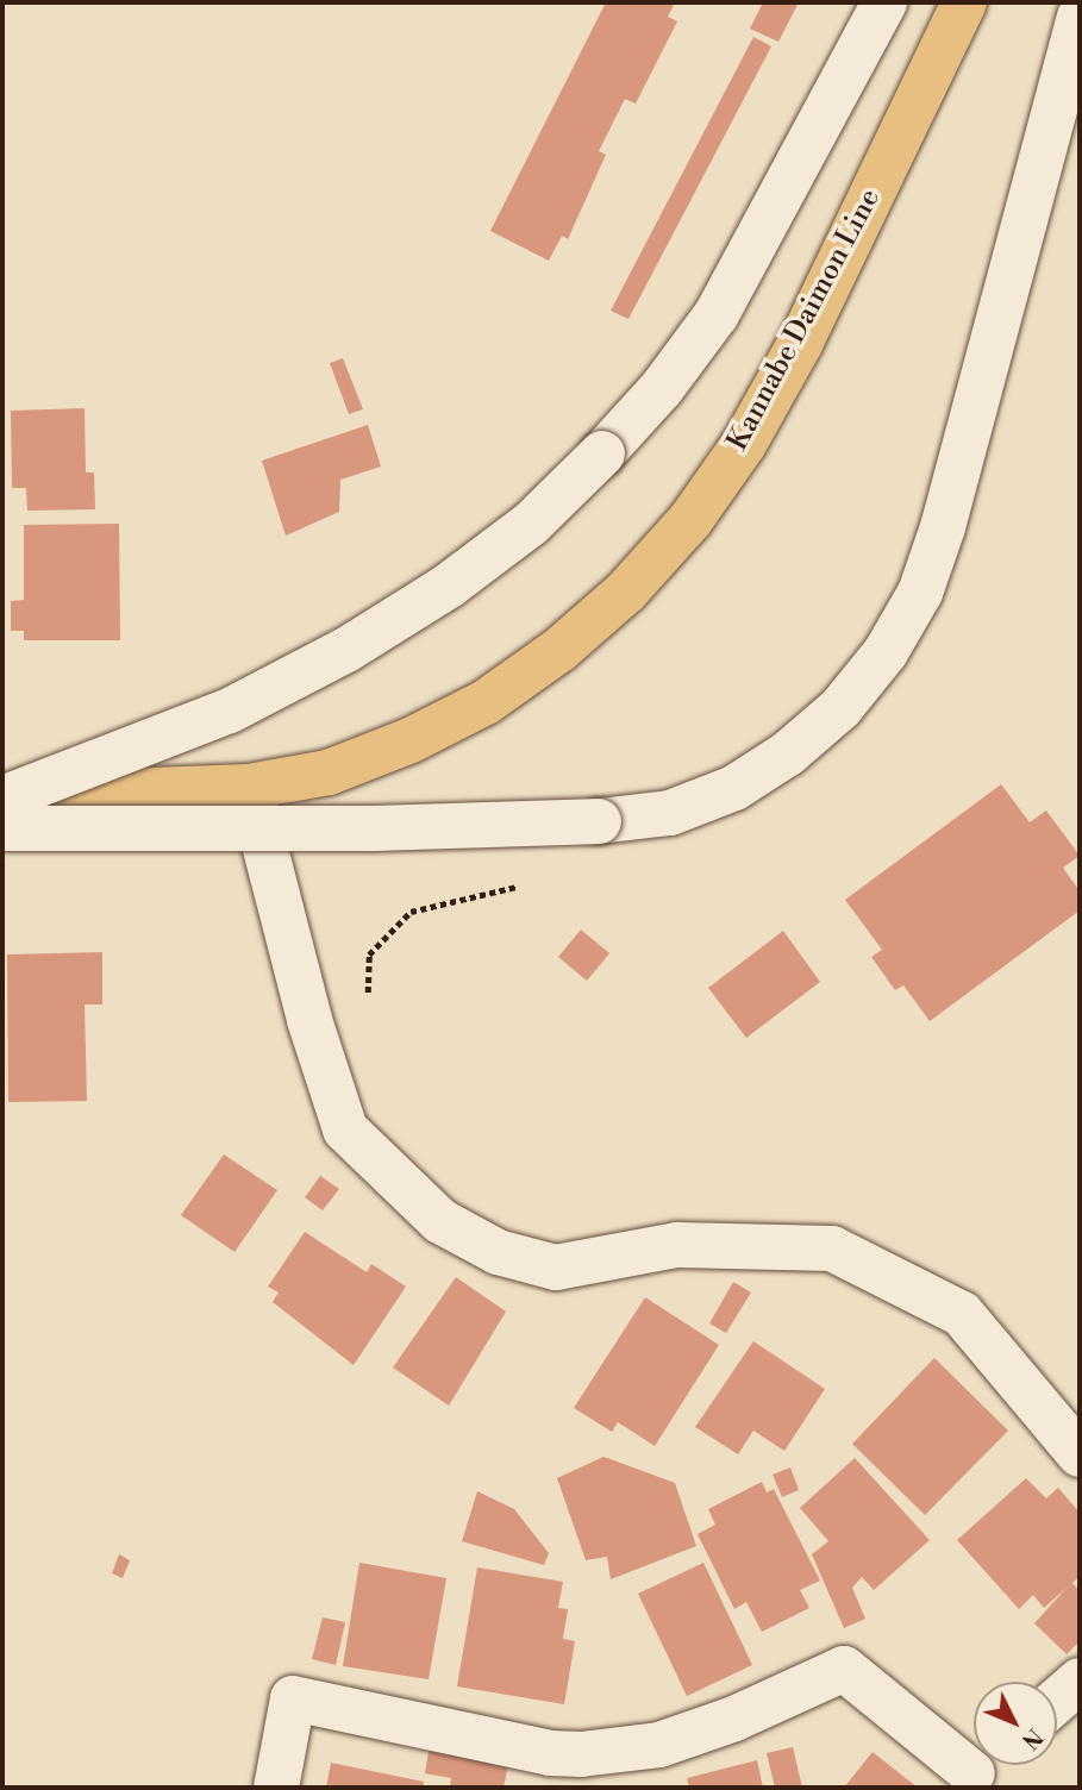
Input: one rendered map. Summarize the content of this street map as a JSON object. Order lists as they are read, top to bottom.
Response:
{
  "streets": {
    "main road": ["Kannabe Daimon Line"]
  },
  "north": "bottom right"
}
